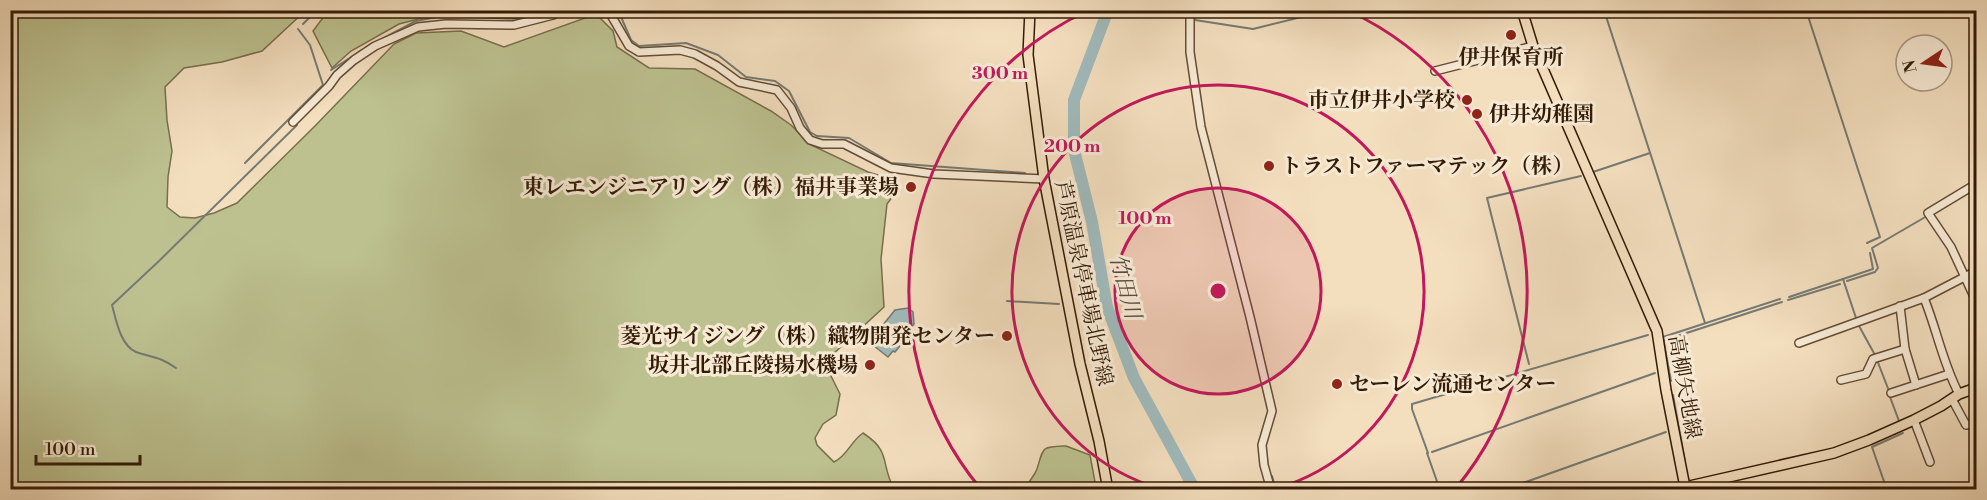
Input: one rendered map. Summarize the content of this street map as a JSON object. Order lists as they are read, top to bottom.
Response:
{
  "streets": {
    "main road": ["芦原温泉停車場北野線", "高柳矢地線"]
  },
  "water": ["竹田川"],
  "places": [
    "伊井保育所",
    "市立伊井小学校",
    "伊井幼稚園",
    "トラストファーマテック（株）",
    "東レエンジニアリング（株）福井事業場",
    "菱光サイジング（株）織物開発センター",
    "坂井北部丘陵揚水機場",
    "セーレン流通センター"
  ],
  "scale_bar": "100 m",
  "north": "left",
  "rings": ["300 m", "200 m", "100 m"]
}
